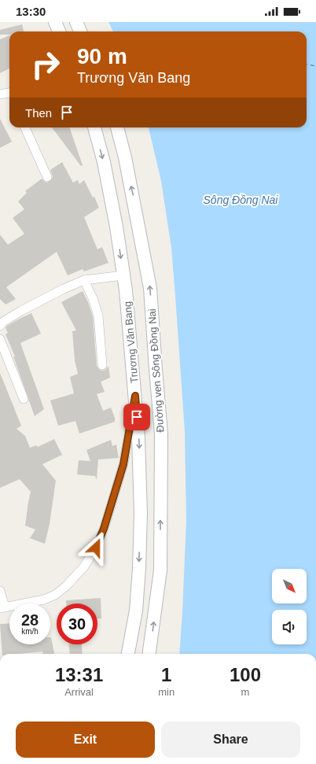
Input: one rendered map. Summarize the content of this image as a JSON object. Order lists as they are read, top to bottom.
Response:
{
  "streets": {
    "main road": ["Trương Văn Bang", "Đường ven Sông Đồng Nai"]
  },
  "one_way": ["Trương Văn Bang", "Đường ven Sông Đồng Nai"],
  "water": ["Sông Đồng Nai"],
  "north": "bottom right",
  "page": {
    "status": "13:30",
    "turn": ["90 m", "Trương Văn Bang"],
    "then": "Then",
    "speed": "28 km/h",
    "limit": "30",
    "eta": [
      "13:31",
      "Arrival",
      "1",
      "min",
      "100",
      "m"
    ],
    "buttons": ["Exit", "Share"]
  }
}
